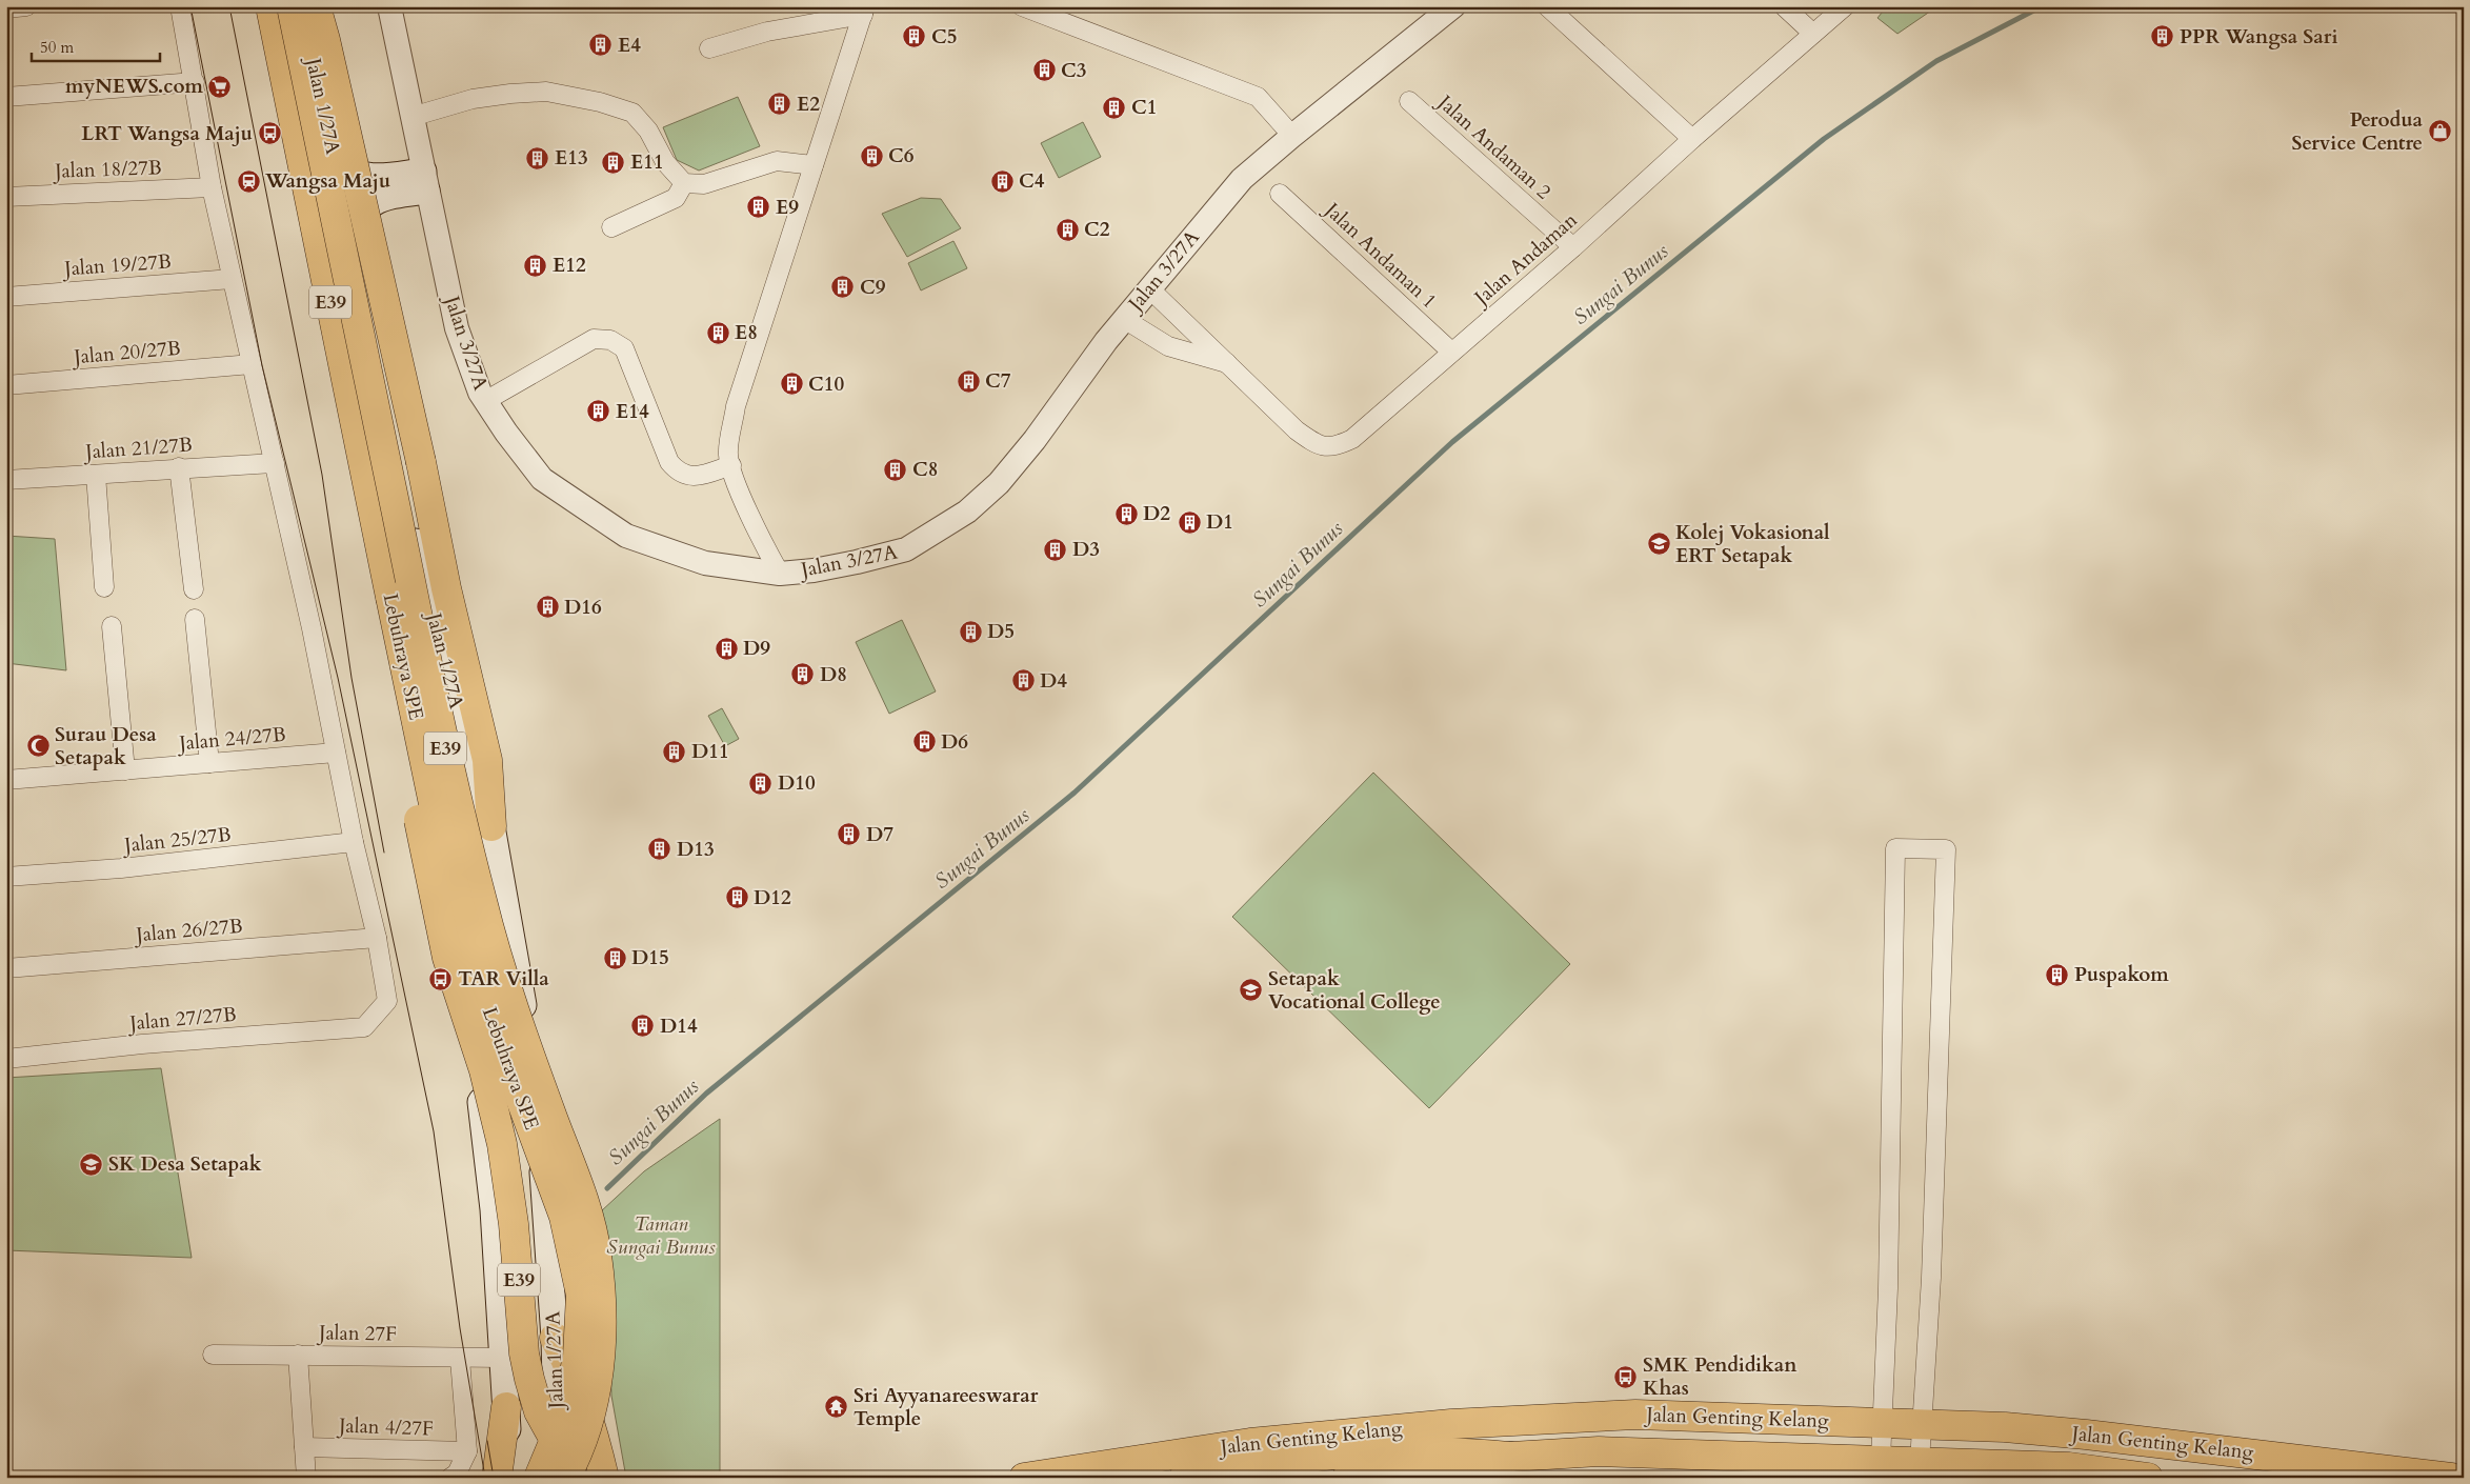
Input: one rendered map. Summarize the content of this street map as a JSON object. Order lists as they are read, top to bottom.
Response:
{
  "streets": {
    "main road": [
      "Jalan 1/27A",
      "E39",
      "Lebuhraya SPE",
      "Jalan Genting Kelang"
    ],
    "street": [
      "Jalan Andaman 2",
      "Jalan 18/27B",
      "Jalan Andaman 1",
      "Jalan Andaman",
      "Jalan 19/27B",
      "Jalan 3/27A",
      "Jalan 20/27B",
      "Jalan 21/27B",
      "Jalan 24/27B",
      "Jalan 25/27B",
      "Jalan 26/27B",
      "Jalan 27/27B",
      "Jalan 27F",
      "Jalan 4/27F"
    ]
  },
  "crossings": [
    ["Jalan Andaman 2", "Jalan Andaman"],
    ["Jalan Andaman 1", "Jalan Andaman"],
    ["Jalan Andaman", "Jalan 3/27A"],
    ["E39", "Lebuhraya SPE"],
    ["Jalan 26/27B", "Jalan 27/27B"]
  ],
  "water": ["Sungai Bunus"],
  "parks": ["Taman Sungai Bunus"],
  "places": {
    "building": [
      "C5",
      "PPR Wangsa Sari",
      "E4",
      "C3",
      "E2",
      "C1",
      "C6",
      "E13",
      "E11",
      "C4",
      "E9",
      "C2",
      "E12",
      "C9",
      "E8",
      "C7",
      "C10",
      "E14",
      "C8",
      "D2",
      "D1",
      "D3",
      "D16",
      "D5",
      "D9",
      "D8",
      "D4",
      "D6",
      "D11",
      "D10",
      "D7",
      "D13",
      "D12",
      "D15",
      "Puspakom",
      "D14"
    ],
    "supermarket": ["myNEWS.com"],
    "shop": ["Perodua Service Centre"],
    "bus stop": ["LRT Wangsa Maju", "TAR Villa", "SMK Pendidikan Khas"],
    "station": ["Wangsa Maju"],
    "school or university": ["Kolej Vokasional ERT Setapak", "Setapak Vocational College", "SK Desa Setapak"],
    "mosque": ["Surau Desa Setapak"],
    "temple": ["Sri Ayyanareeswarar Temple"]
  },
  "scale_bar": "50 m"
}
